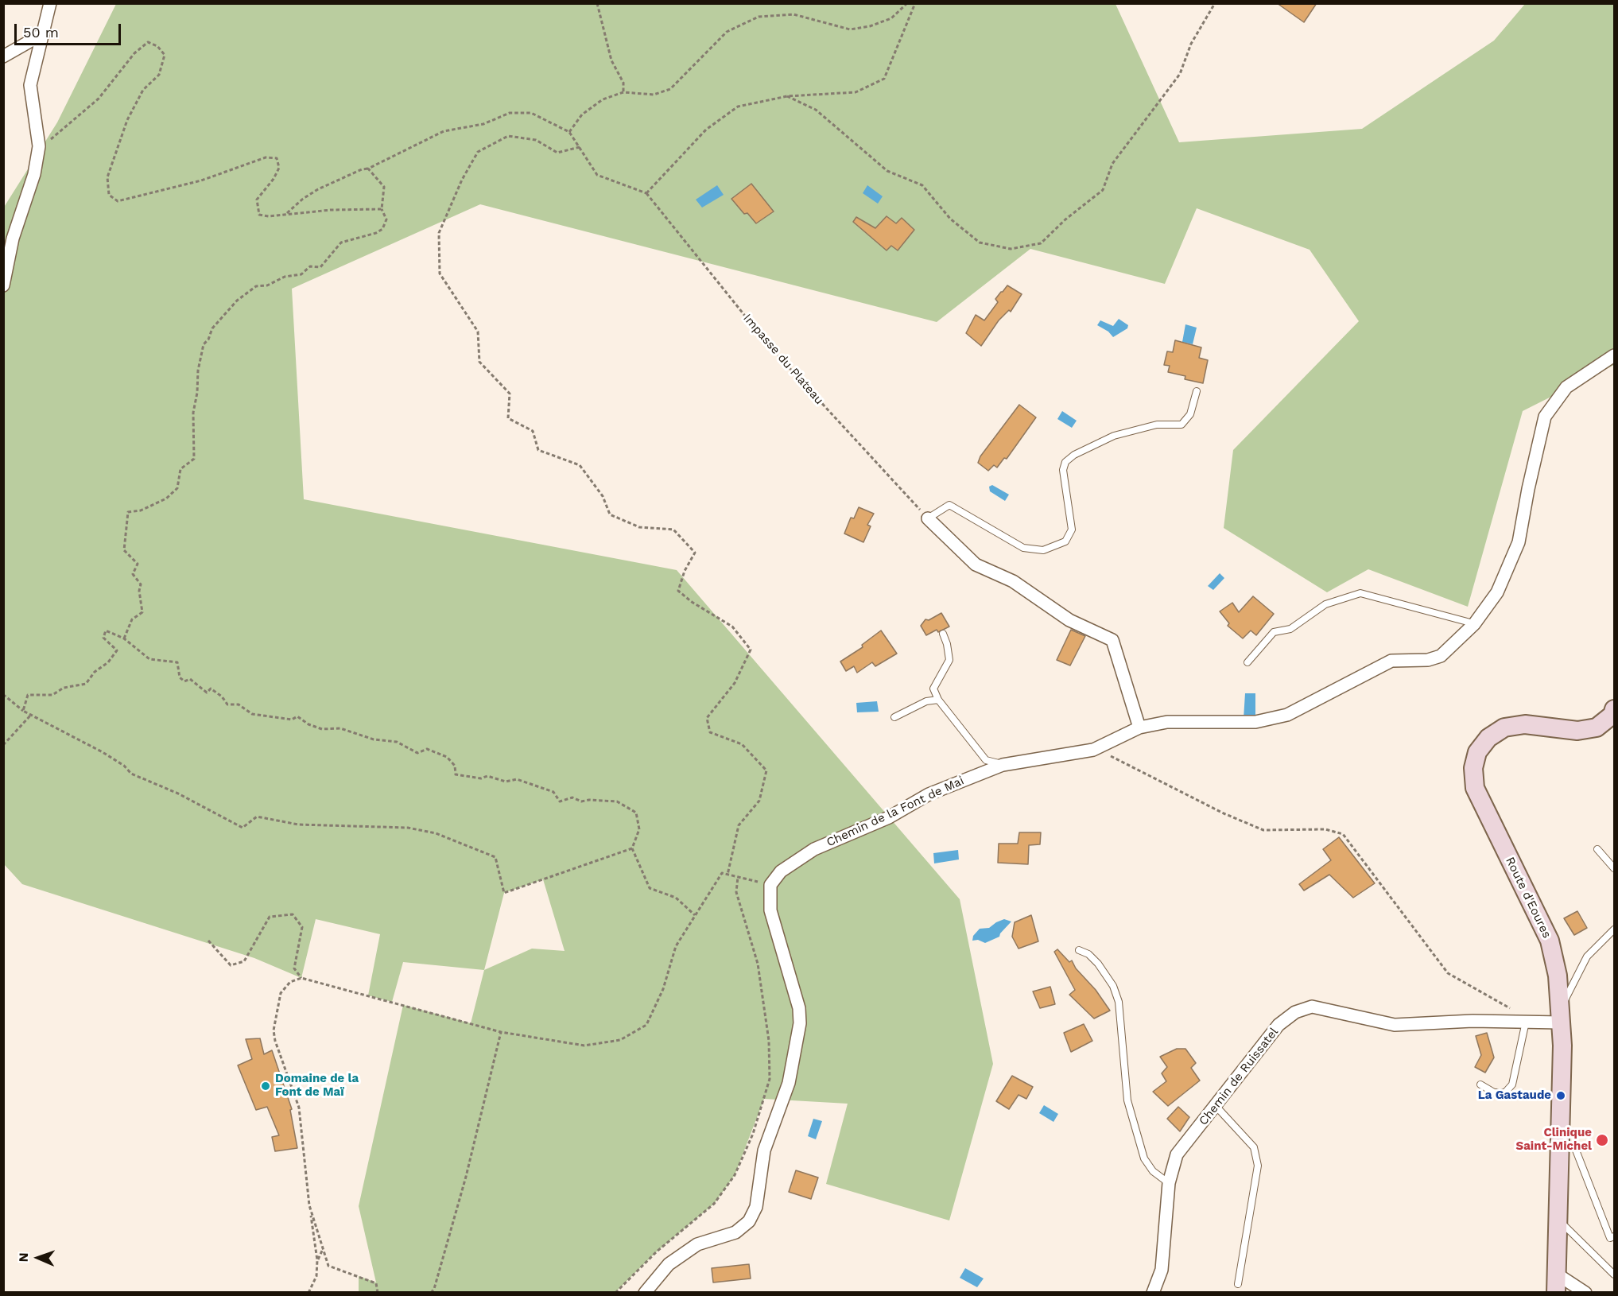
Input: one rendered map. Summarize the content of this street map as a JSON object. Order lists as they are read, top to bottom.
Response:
{
  "streets": {
    "street": ["Chemin de la Font de Mai", "Route d'Eoures", "Chemin de Ruissatel"],
    "path": ["Impasse du Plateau"]
  },
  "crossings": [
    ["Route d'Eoures", "Chemin de Ruissatel"]
  ],
  "places": ["Domaine de la Font de Maï", "La Gastaude", "Clinique Saint-Michel"],
  "scale_bar": "50 m",
  "north": "left"
}
